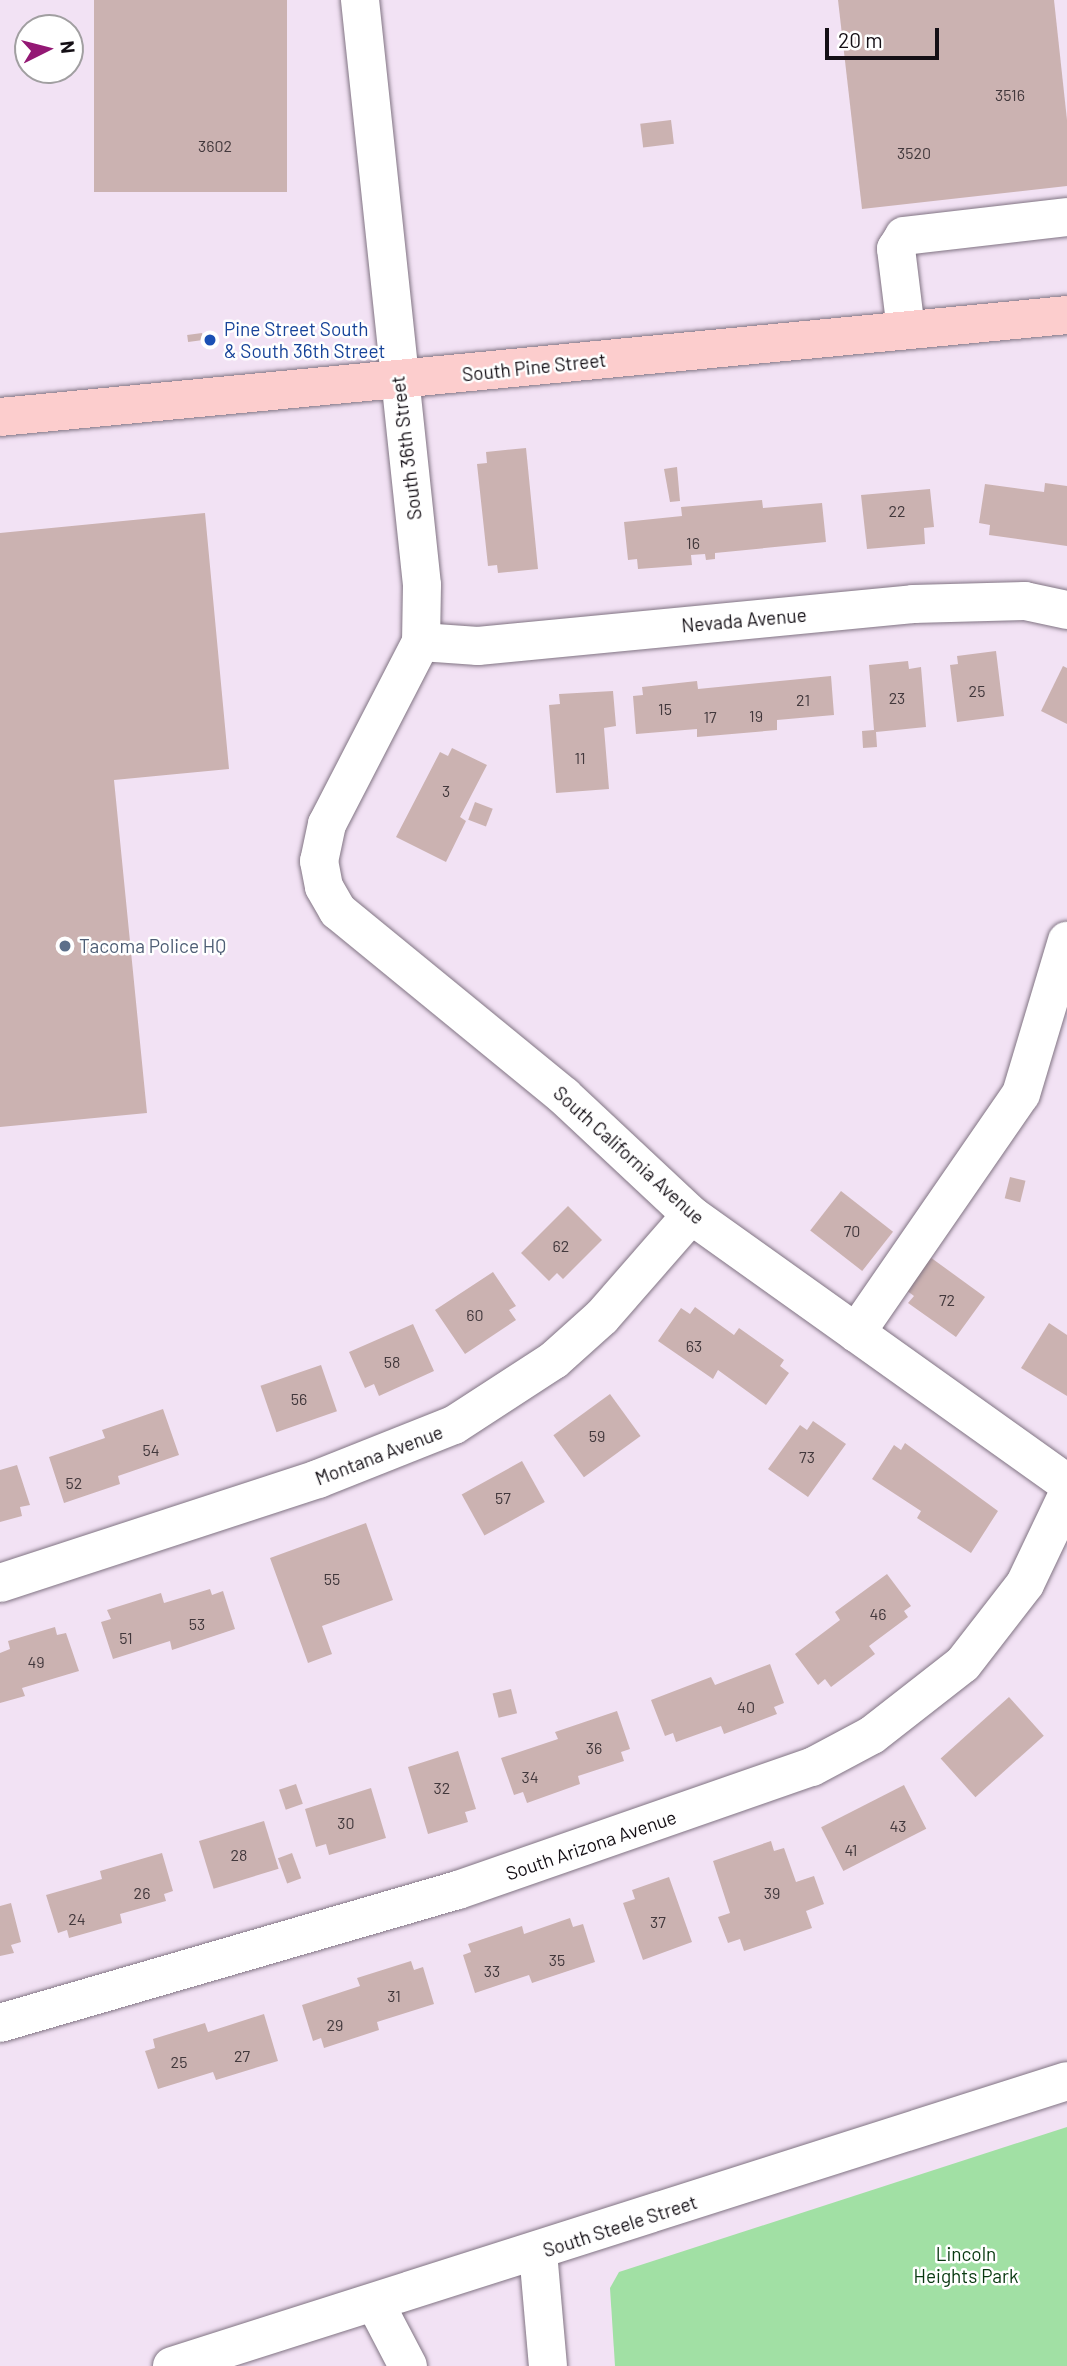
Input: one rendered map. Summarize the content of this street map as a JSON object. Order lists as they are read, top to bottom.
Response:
{
  "streets": {
    "main road": ["South Pine Street"],
    "street": [
      "South 36th Street",
      "Nevada Avenue",
      "South California Avenue",
      "Montana Avenue",
      "South Arizona Avenue",
      "South Steele Street"
    ]
  },
  "crossings": [
    ["South Pine Street", "South 36th Street"],
    ["South 36th Street", "Nevada Avenue"],
    ["South 36th Street", "South California Avenue"],
    ["South California Avenue", "Montana Avenue"]
  ],
  "parks": ["Lincoln Heights Park"],
  "places": ["Pine Street South & South 36th Street", "Tacoma Police HQ"],
  "house_numbers": [
    "3516",
    "3602",
    "3520",
    "22",
    "16",
    "25",
    "23",
    "21",
    "15",
    "19",
    "17",
    "11",
    "3",
    "70",
    "62",
    "72",
    "60",
    "63",
    "58",
    "56",
    "59",
    "54",
    "73",
    "52",
    "57",
    "55",
    "46",
    "53",
    "51",
    "49",
    "40",
    "36",
    "34",
    "32",
    "30",
    "43",
    "41",
    "28",
    "26",
    "39",
    "24",
    "37",
    "35",
    "33",
    "31",
    "29",
    "27",
    "25"
  ],
  "scale_bar": "20 m",
  "north": "right"
}
